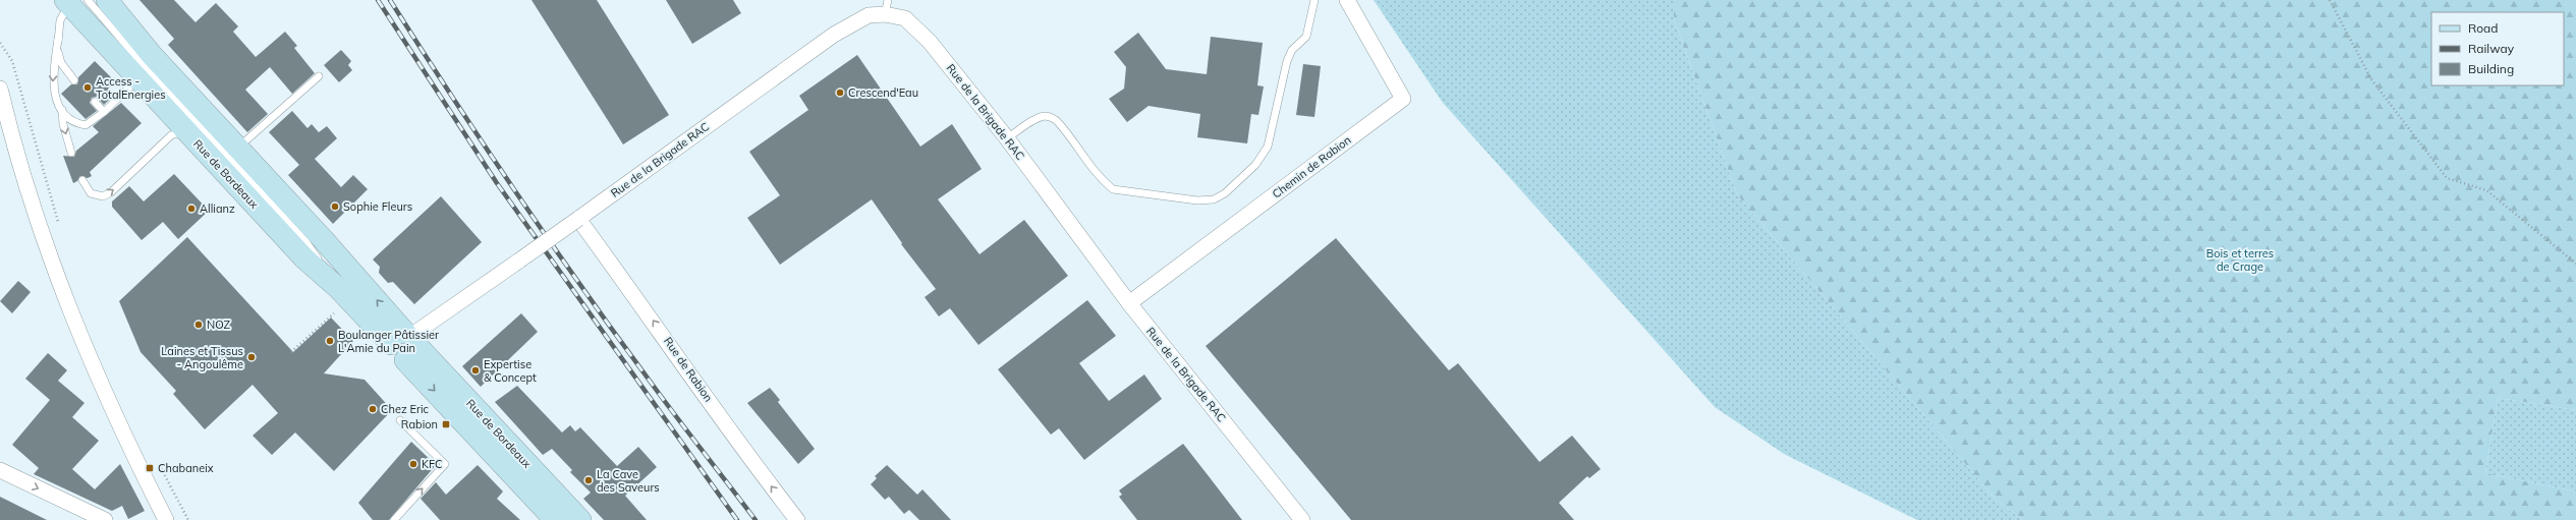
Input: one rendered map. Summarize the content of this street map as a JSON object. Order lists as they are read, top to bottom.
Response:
{
  "streets": {
    "main road": ["Rue de Bordeaux"],
    "street": ["Rue de la Brigade RAC", "Chemin de Rabion", "Rue de Rabion"]
  },
  "crossings": [
    ["Rue de la Brigade RAC", "Chemin de Rabion"],
    ["Rue de la Brigade RAC", "Rue de Bordeaux"],
    ["Rue de la Brigade RAC", "Rue de Rabion"]
  ],
  "one_way": ["Rue de Rabion"],
  "parks": ["Bois et terres de Crage"],
  "places": {
    "other": [
      "Access - TotalEnergies",
      "Crescend'Eau",
      "Sophie Fleurs",
      "Allianz",
      "NOZ",
      "Boulanger Pâtissier L'Amie du Pain",
      "Laines et Tissus - Angoulême",
      "Expertise & Concept",
      "Chez Eric",
      "KFC",
      "La Cave des Saveurs"
    ],
    "transit": ["Rabion", "Chabaneix"]
  },
  "legend": ["Road", "Railway", "Building"]
}
